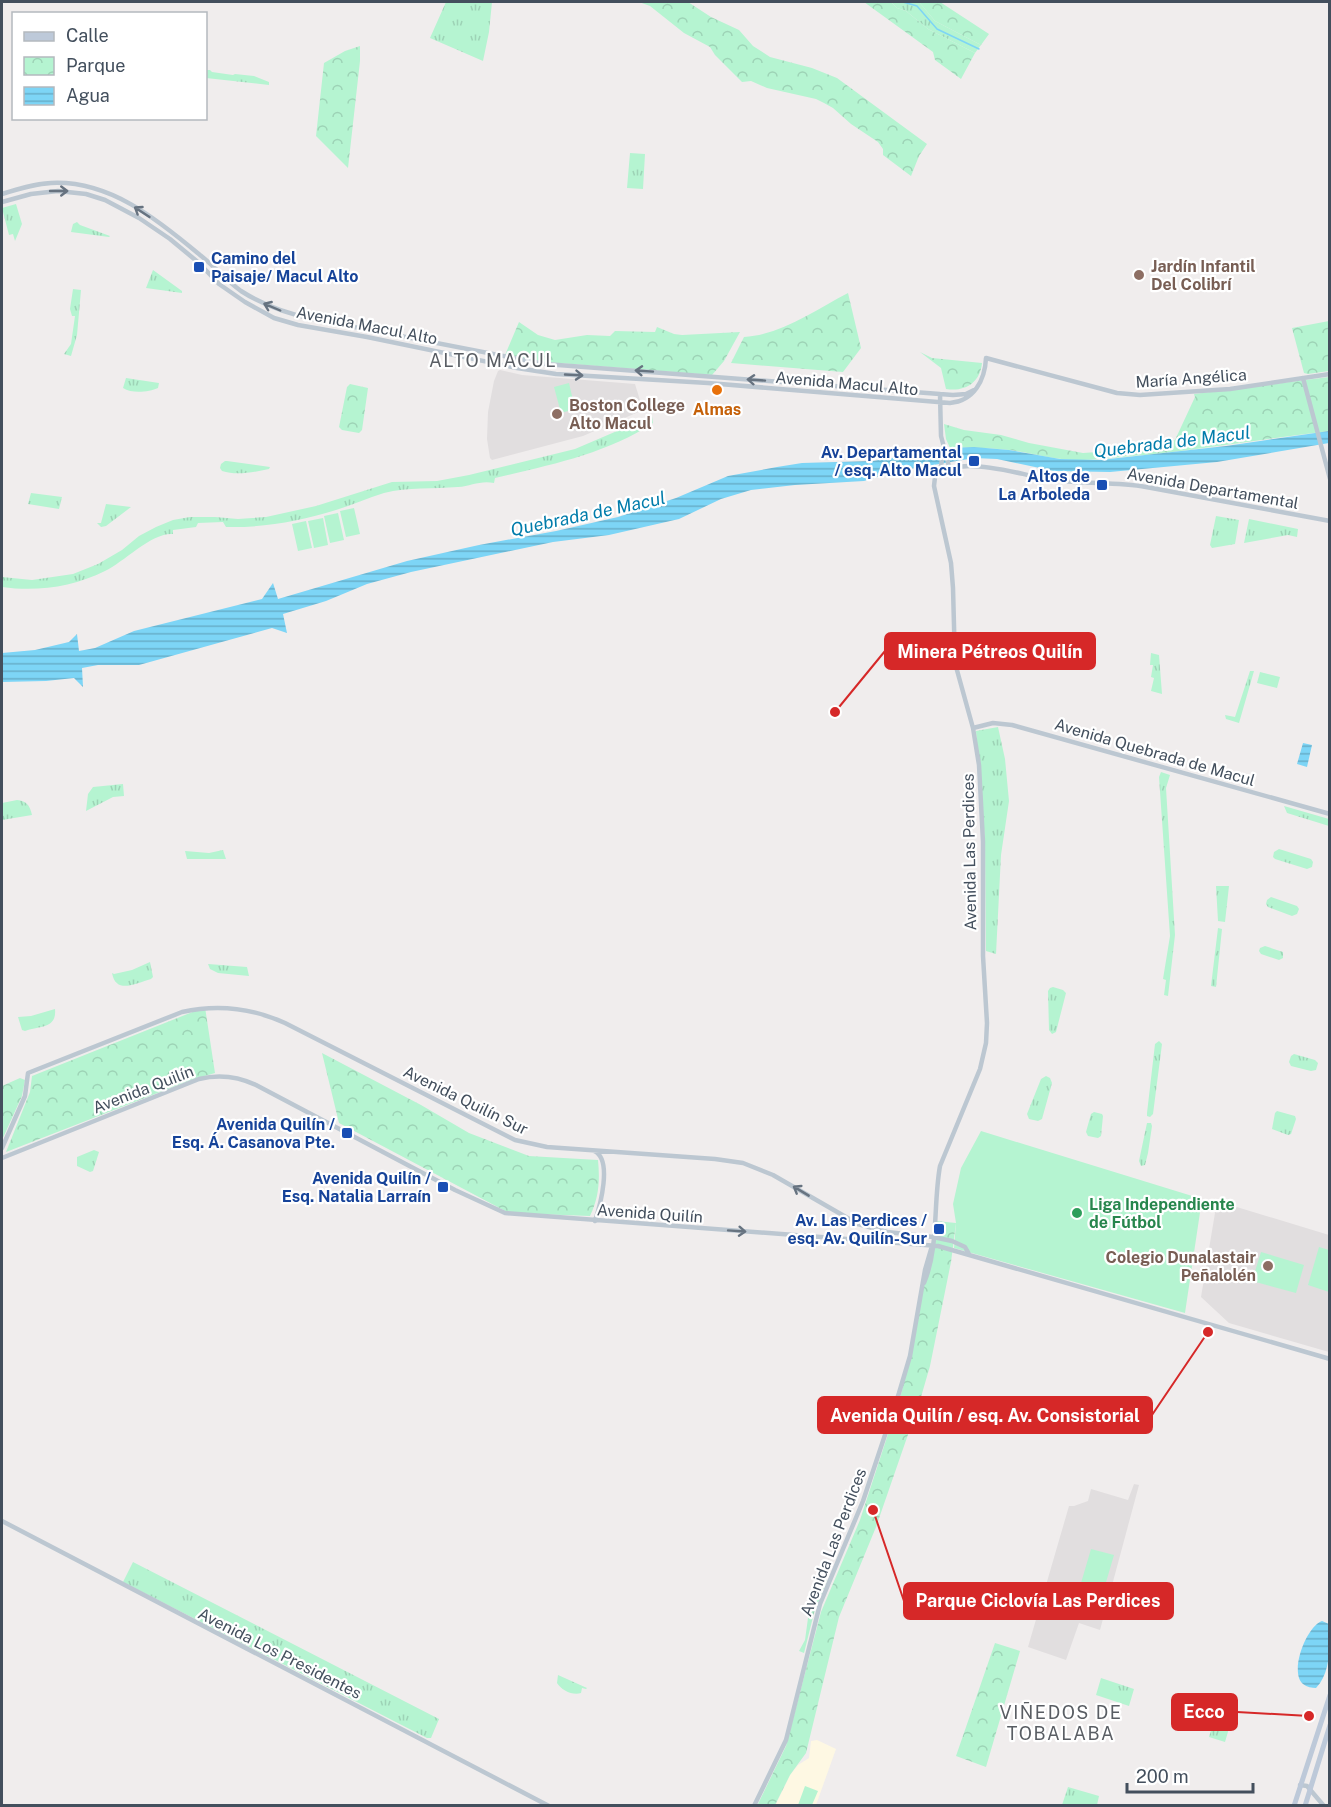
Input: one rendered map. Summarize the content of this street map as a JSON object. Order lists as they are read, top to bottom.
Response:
{
  "streets": {
    "street": [
      "Avenida Macul Alto",
      "María Angélica",
      "Avenida Departamental",
      "Avenida Quebrada de Macul",
      "Avenida Las Perdices",
      "Avenida Quilín",
      "Avenida Quilín Sur",
      "Avenida Los Presidentes"
    ]
  },
  "crossings": [
    ["Avenida Macul Alto", "María Angélica"],
    ["Avenida Quebrada de Macul", "Avenida Las Perdices"],
    ["Avenida Las Perdices", "Avenida Quilín"],
    ["Avenida Las Perdices", "Avenida Quilín Sur"],
    ["Avenida Quilín", "Avenida Quilín Sur"]
  ],
  "districts": ["ALTO MACUL", "VIÑEDOS DE TOBALABA"],
  "water": ["Quebrada de Macul"],
  "places": {
    "transit": [
      "Camino del Paisaje/ Macul Alto",
      "Av. Departamental / esq. Alto Macul",
      "Altos de La Arboleda",
      "Avenida Quilín / Esq. Á. Casanova Pte.",
      "Avenida Quilín / Esq. Natalia Larraín",
      "Av. Las Perdices / esq. Av. Quilín-Sur"
    ],
    "other": [
      "Jardín Infantil Del Colibrí",
      "Almas",
      "Boston College Alto Macul",
      "Minera Pétreos Quilín",
      "Liga Independiente de Fútbol",
      "Colegio Dunalastair Peñalolén",
      "Avenida Quilín / esq. Av. Consistorial",
      "Parque Ciclovía Las Perdices",
      "Ecco"
    ]
  },
  "legend": ["Calle", "Parque", "Agua"],
  "scale_bar": "200 m"
}
